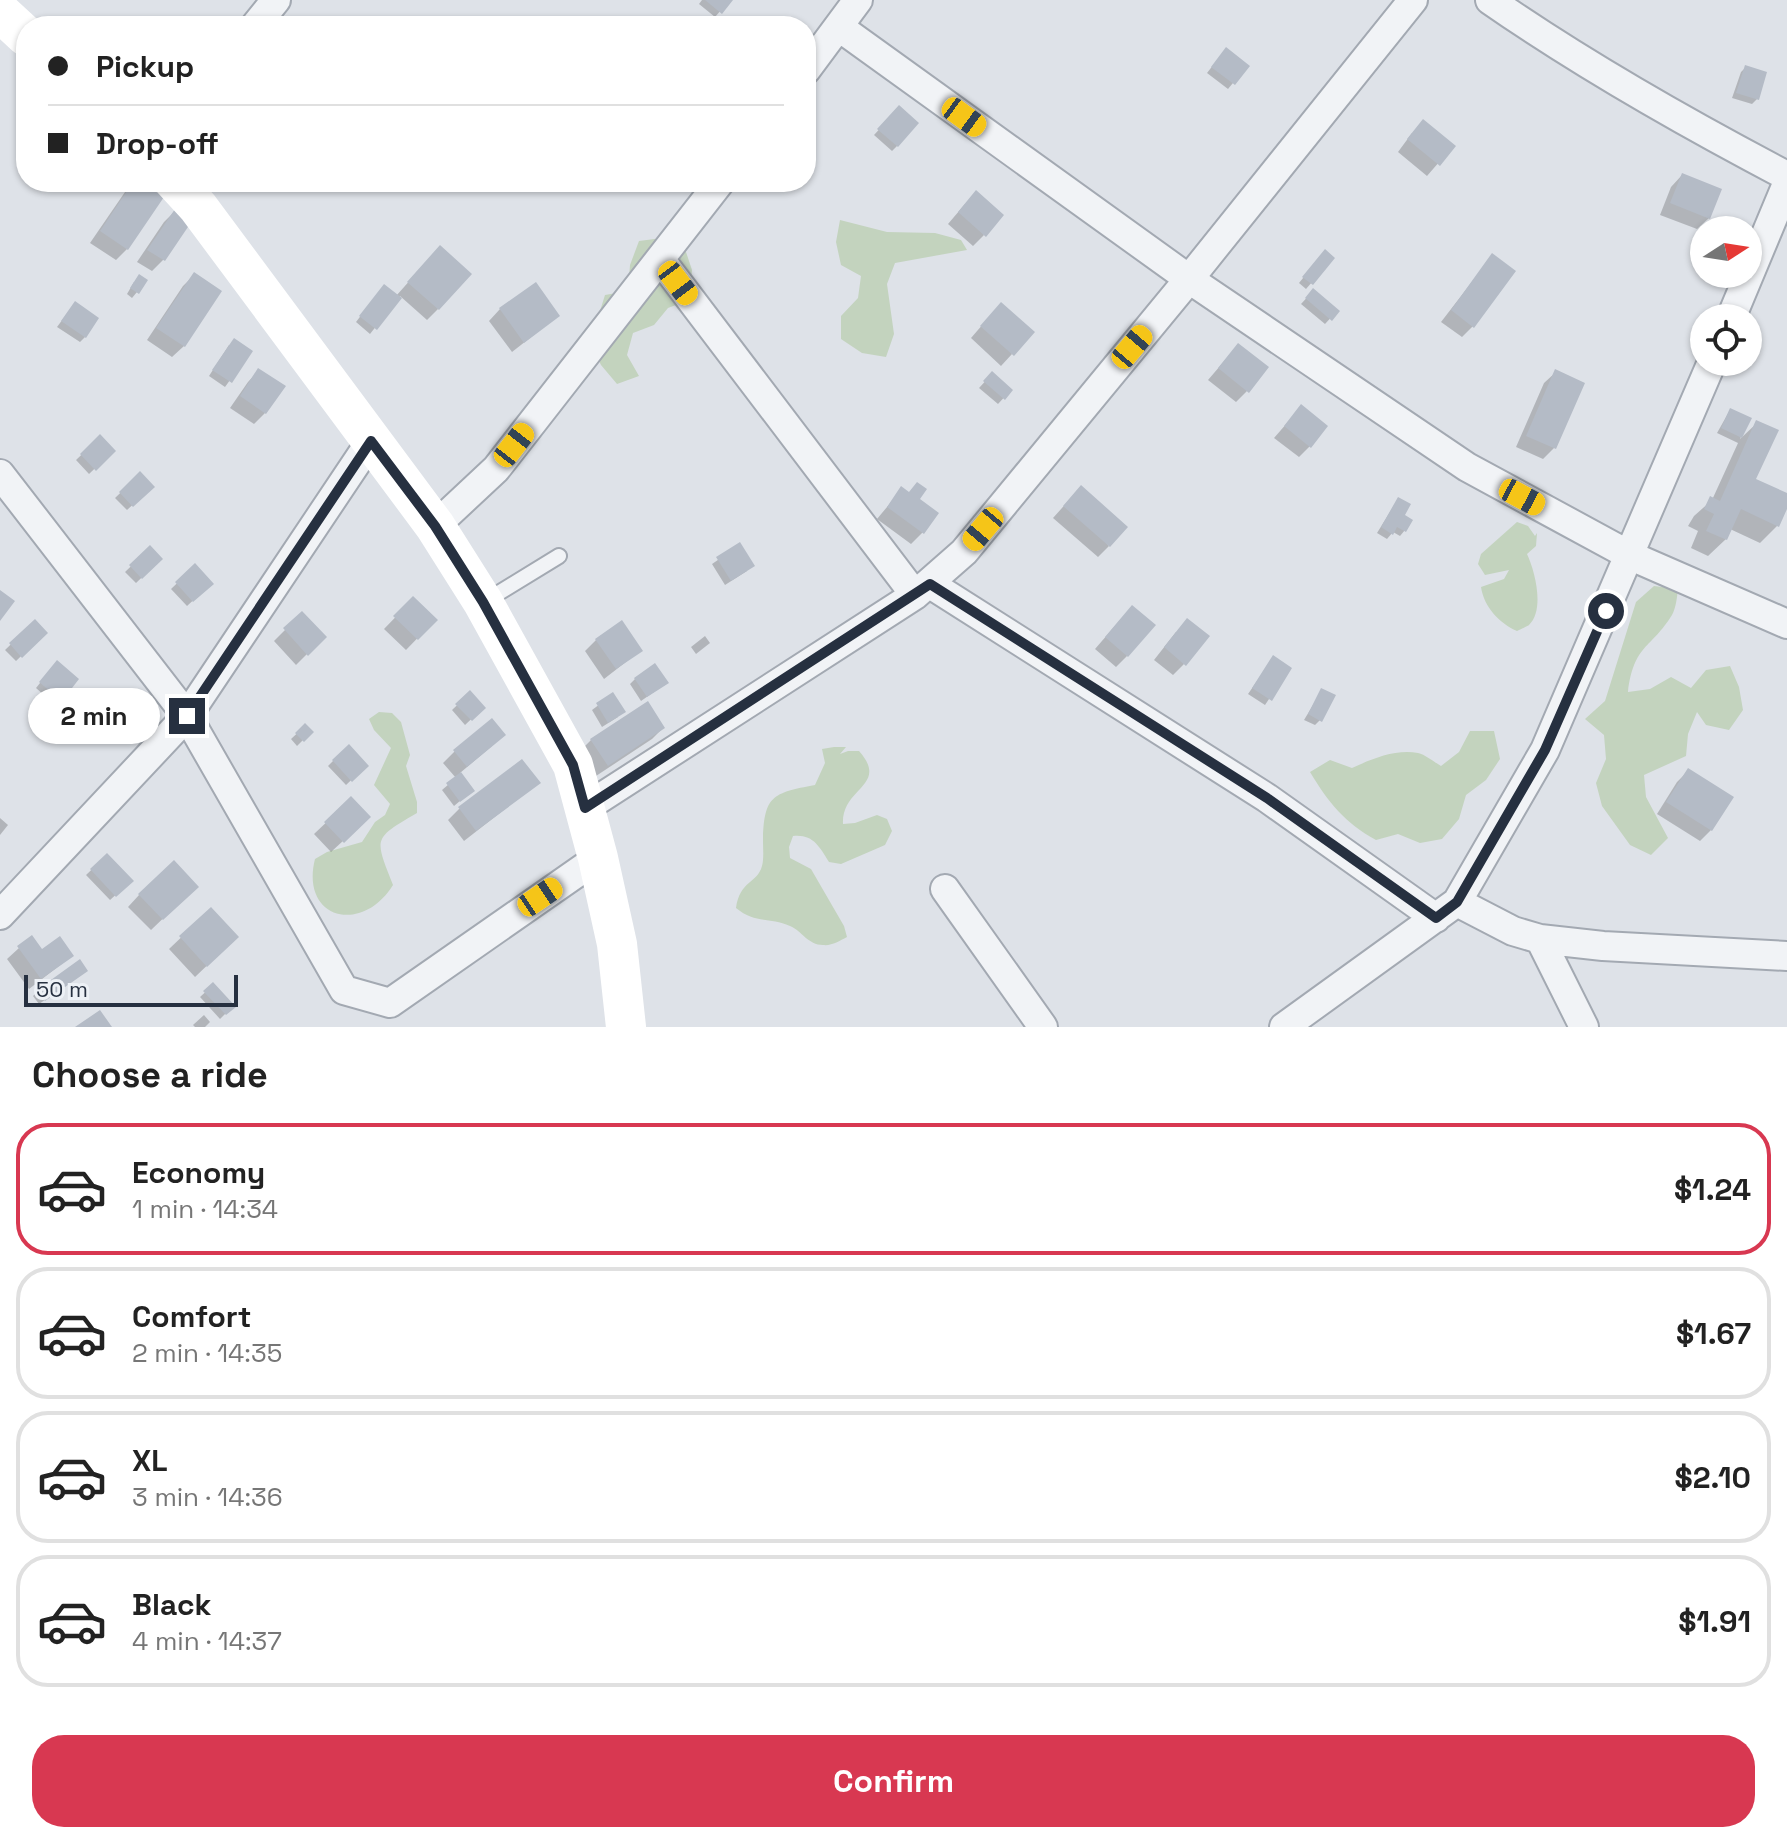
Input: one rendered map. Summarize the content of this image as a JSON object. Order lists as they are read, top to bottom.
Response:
{
  "scale_bar": "50 m",
  "north": "right",
  "page": {
    "banner": ["Pickup", "Drop-off"],
    "bubble": "2 min",
    "scale": "50 m",
    "heading": "Choose a ride",
    "list": [
      {
        "name": "Economy",
        "note": "1 min · 14:34",
        "value": "$1.24"
      },
      {
        "name": "Comfort",
        "note": "2 min · 14:35",
        "value": "$1.67"
      },
      {
        "name": "XL",
        "note": "3 min · 14:36",
        "value": "$2.10"
      },
      {
        "name": "Black",
        "note": "4 min · 14:37",
        "value": "$1.91"
      }
    ],
    "buttons": "Confirm"
  }
}
